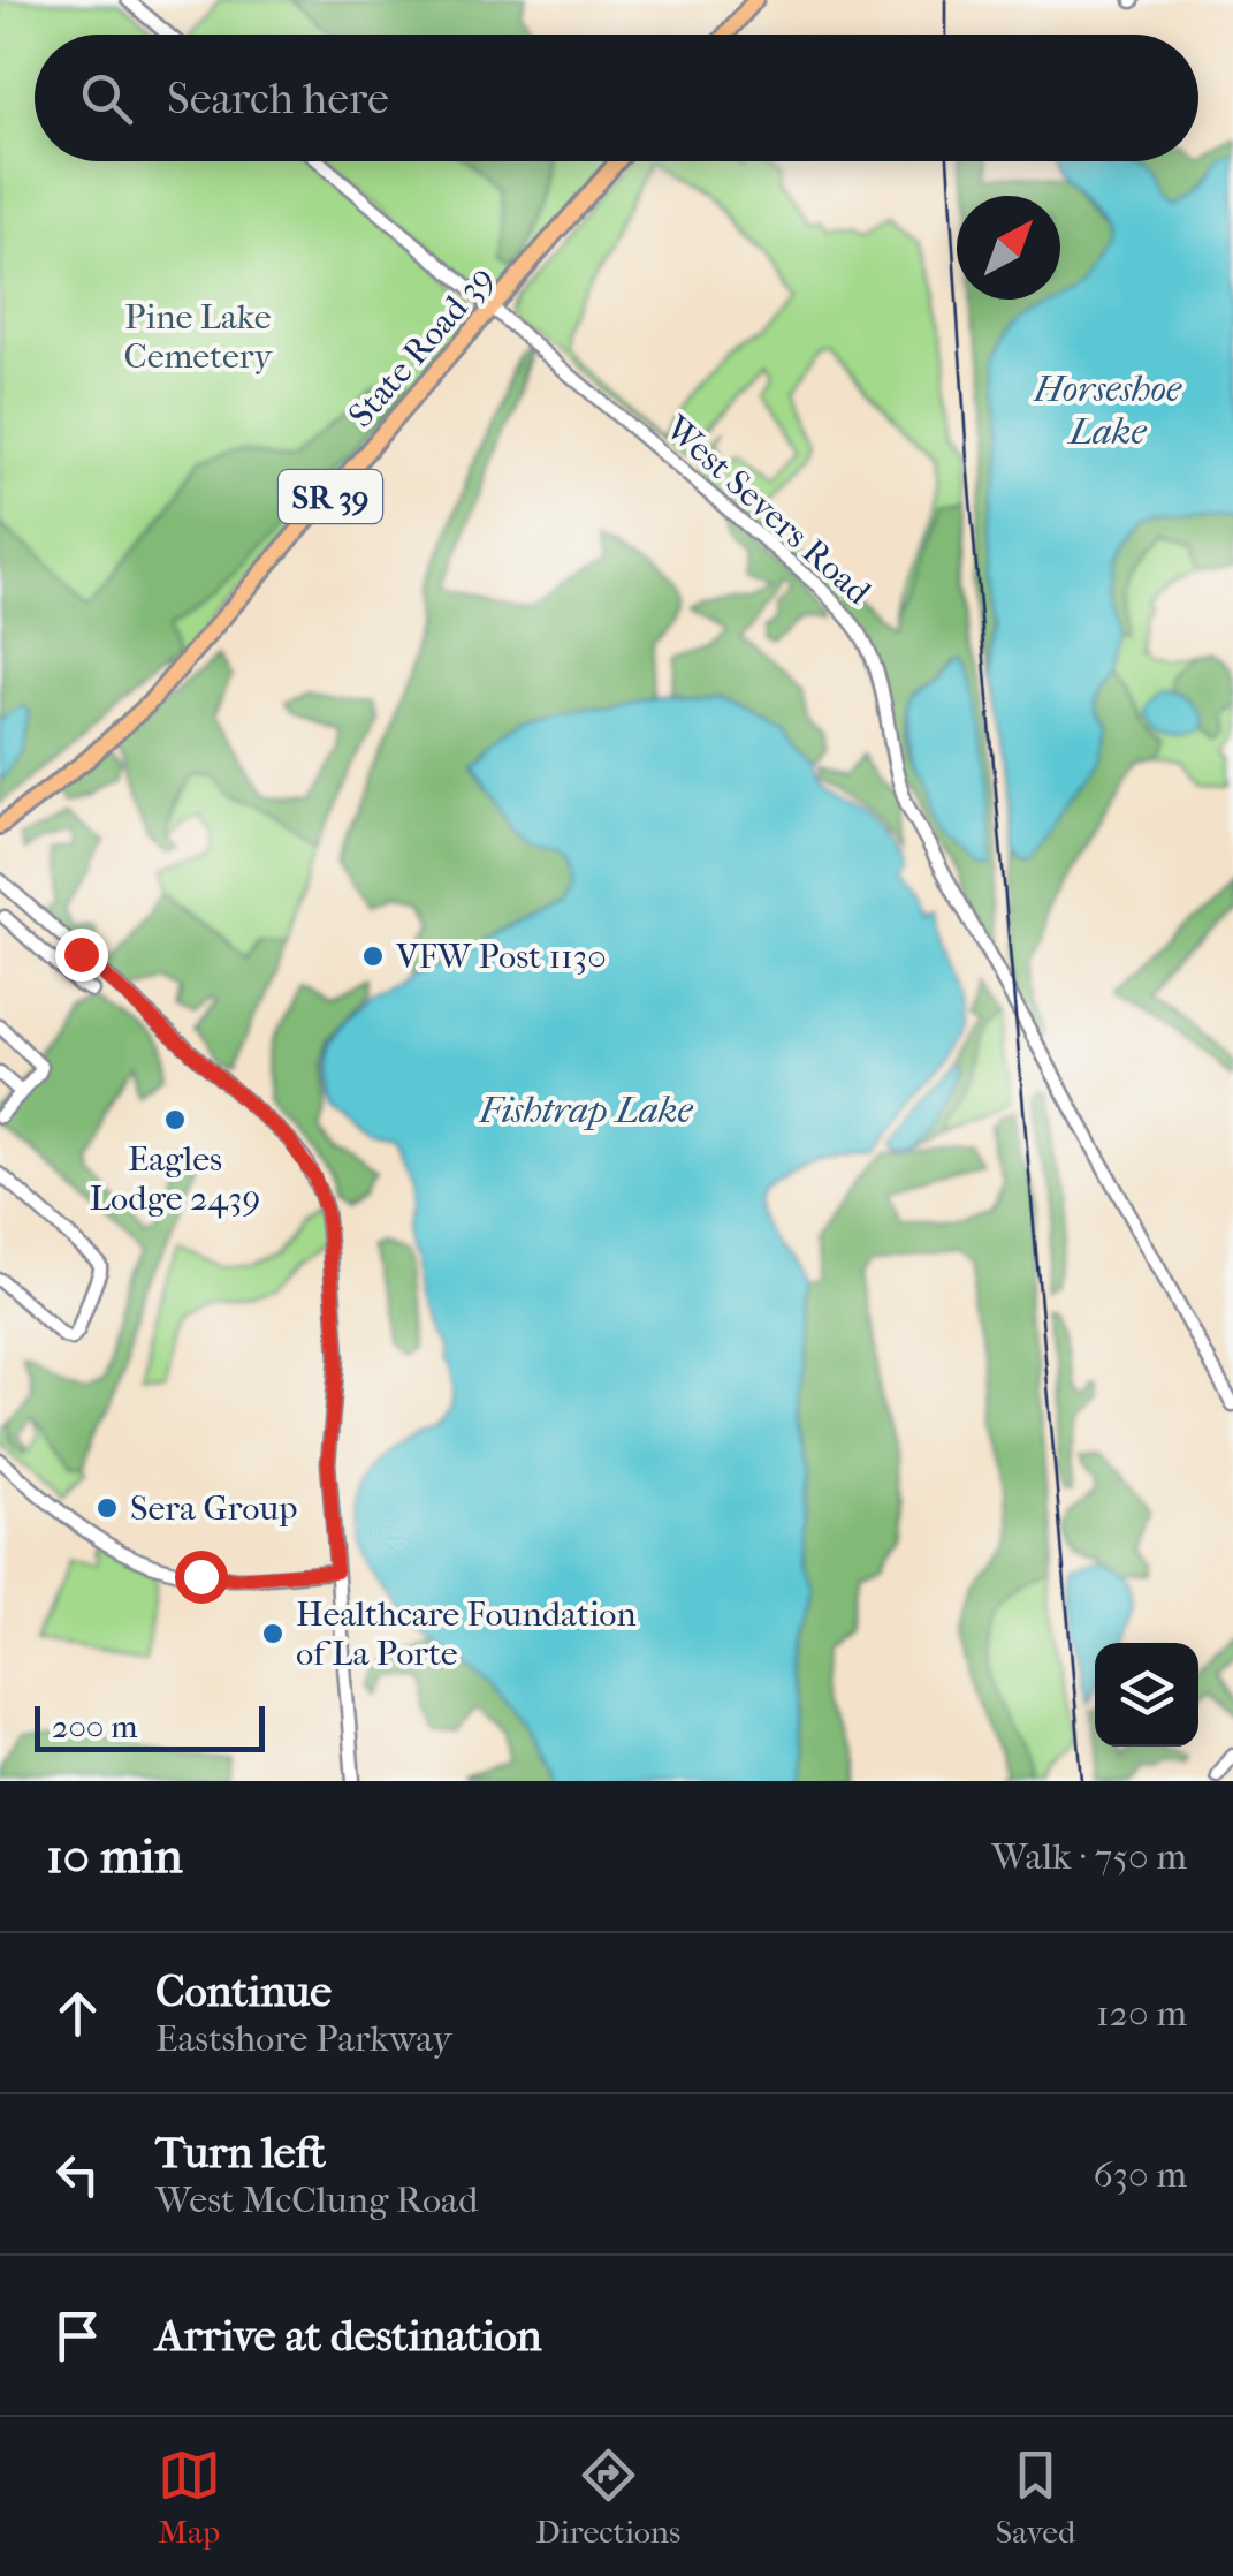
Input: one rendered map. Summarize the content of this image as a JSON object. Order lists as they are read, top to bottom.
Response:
{
  "streets": {
    "main road": ["State Road 39", "SR 39"],
    "street": ["West Severs Road"]
  },
  "crossings": [
    ["State Road 39", "West Severs Road"]
  ],
  "water": ["Horseshoe Lake", "Fishtrap Lake"],
  "parks": ["Pine Lake Cemetery"],
  "places": [
    "VFW Post 1130",
    "Eagles Lodge 2439",
    "Sera Group",
    "Healthcare Foundation of La Porte"
  ],
  "scale_bar": "200 m",
  "north": "top right",
  "page": {
    "search": "Search here",
    "scale": "200 m",
    "heading": ["10 min", "Walk · 750 m"],
    "list": [
      ["Continue", "Eastshore Parkway", "120 m"],
      ["Turn left", "West McClung Road", "630 m"],
      "Arrive at destination"
    ],
    "nav": ["Map", "Directions", "Saved"]
  }
}
